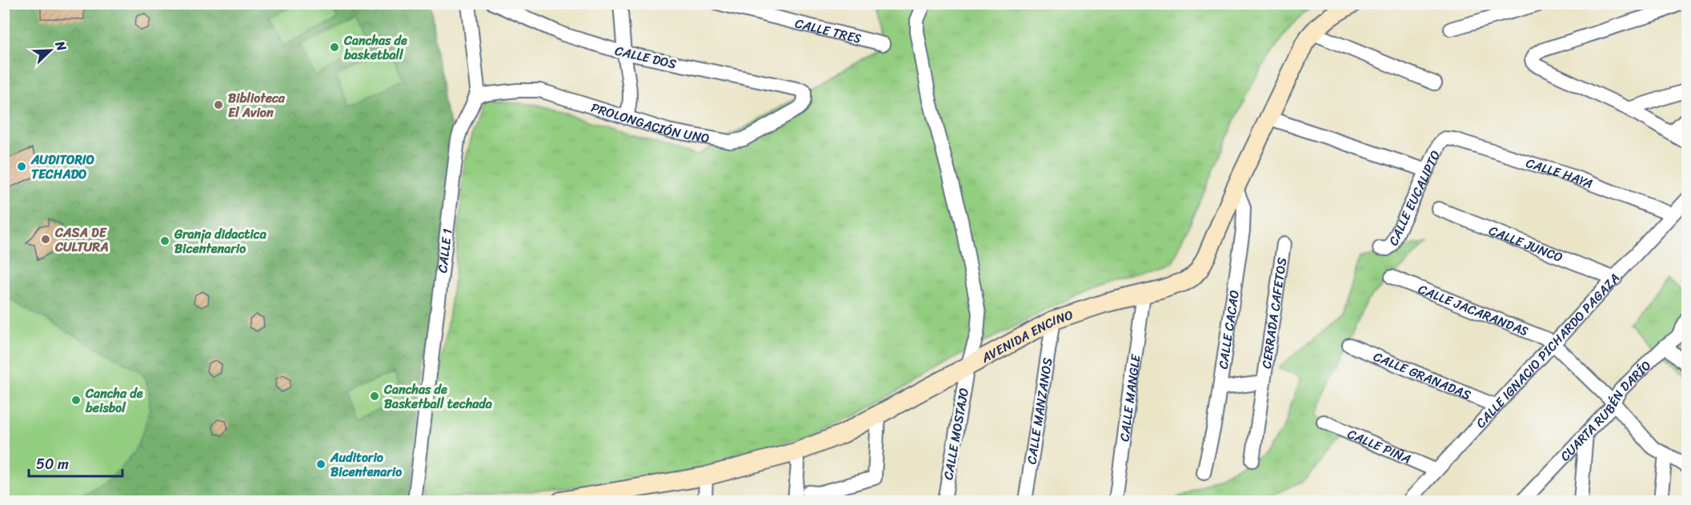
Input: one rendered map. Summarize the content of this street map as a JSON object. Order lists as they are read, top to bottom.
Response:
{
  "streets": {
    "main road": ["AVENIDA ENCINO"],
    "street": [
      "CALLE TRES",
      "CALLE DOS",
      "PROLONGACIÓN UNO",
      "CALLE HAYA",
      "CALLE EUCALIPTO",
      "CALLE JUNCO",
      "CALLE 1",
      "CALLE JACARANDAS",
      "CERRADA CAFETOS",
      "CALLE CACAO",
      "CALLE IGNACIO PICHARDO PAGAZA",
      "CALLE GRANADAS",
      "CALLE MANGLE",
      "CALLE MANZANOS",
      "CUARTA RUBÉN DARÍO",
      "CALLE MOSTAJO",
      "CALLE PIÑA"
    ]
  },
  "crossings": [
    ["CALLE DOS", "PROLONGACIÓN UNO"],
    ["PROLONGACIÓN UNO", "CALLE 1"],
    ["CALLE HAYA", "CALLE EUCALIPTO"],
    ["CALLE HAYA", "CALLE IGNACIO PICHARDO PAGAZA"],
    ["CALLE JUNCO", "CALLE IGNACIO PICHARDO PAGAZA"],
    ["CALLE JACARANDAS", "CALLE IGNACIO PICHARDO PAGAZA"],
    ["CALLE JACARANDAS", "CUARTA RUBÉN DARÍO"],
    ["CERRADA CAFETOS", "CALLE CACAO"],
    ["CALLE CACAO", "AVENIDA ENCINO"],
    ["AVENIDA ENCINO", "CALLE MANGLE"],
    ["AVENIDA ENCINO", "CALLE MANZANOS"],
    ["AVENIDA ENCINO", "CALLE MOSTAJO"],
    ["CALLE IGNACIO PICHARDO PAGAZA", "CALLE GRANADAS"],
    ["CALLE IGNACIO PICHARDO PAGAZA", "CALLE PIÑA"]
  ],
  "places": [
    "Canchas de basketball",
    "Biblioteca El Avion",
    "AUDITORIO TECHADO",
    "CASA DE CULTURA",
    "Granja didactica Bicentenario",
    "Canchas de Basketball techada",
    "Cancha de beisbol",
    "Auditorio Bicentenario"
  ],
  "scale_bar": "50 m",
  "north": "top right"
}
